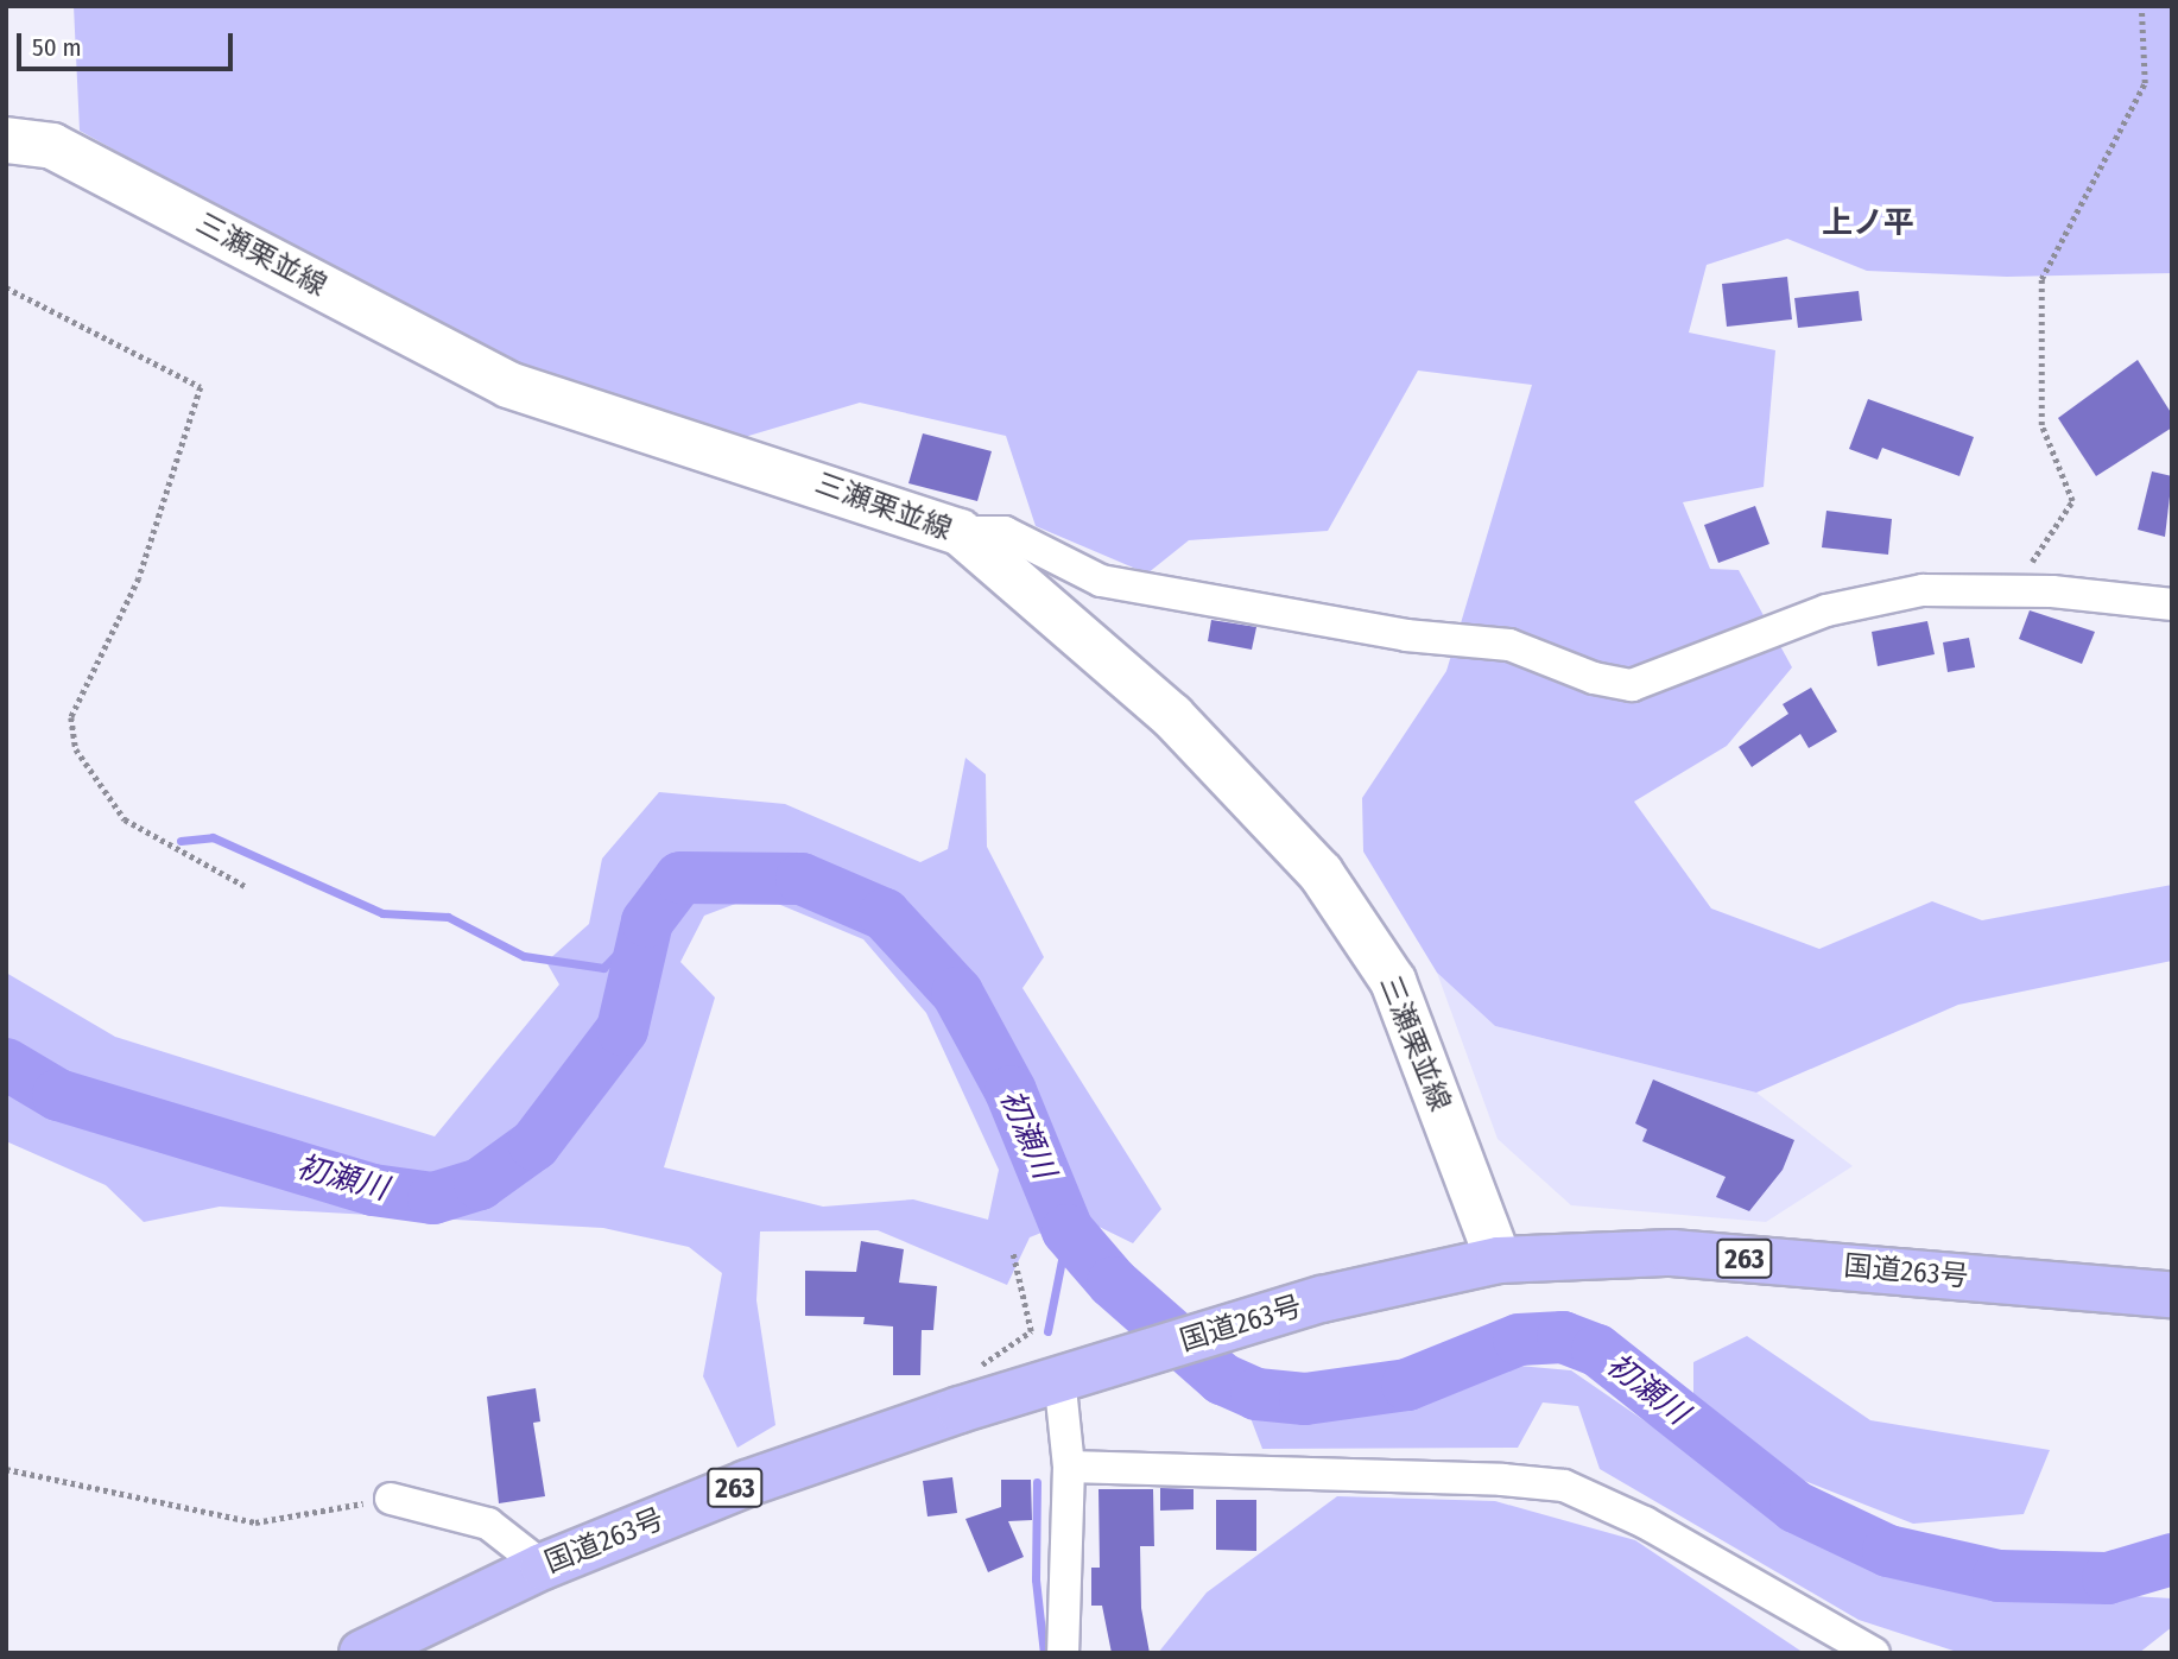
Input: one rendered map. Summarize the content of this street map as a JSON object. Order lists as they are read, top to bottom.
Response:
{
  "streets": {
    "highway": ["263", "国道263号"],
    "main road": ["三瀬栗並線"]
  },
  "crossings": [
    ["三瀬栗並線", "国道263号"]
  ],
  "districts": ["上ノ平"],
  "water": ["初瀬川"],
  "scale_bar": "50 m"
}
